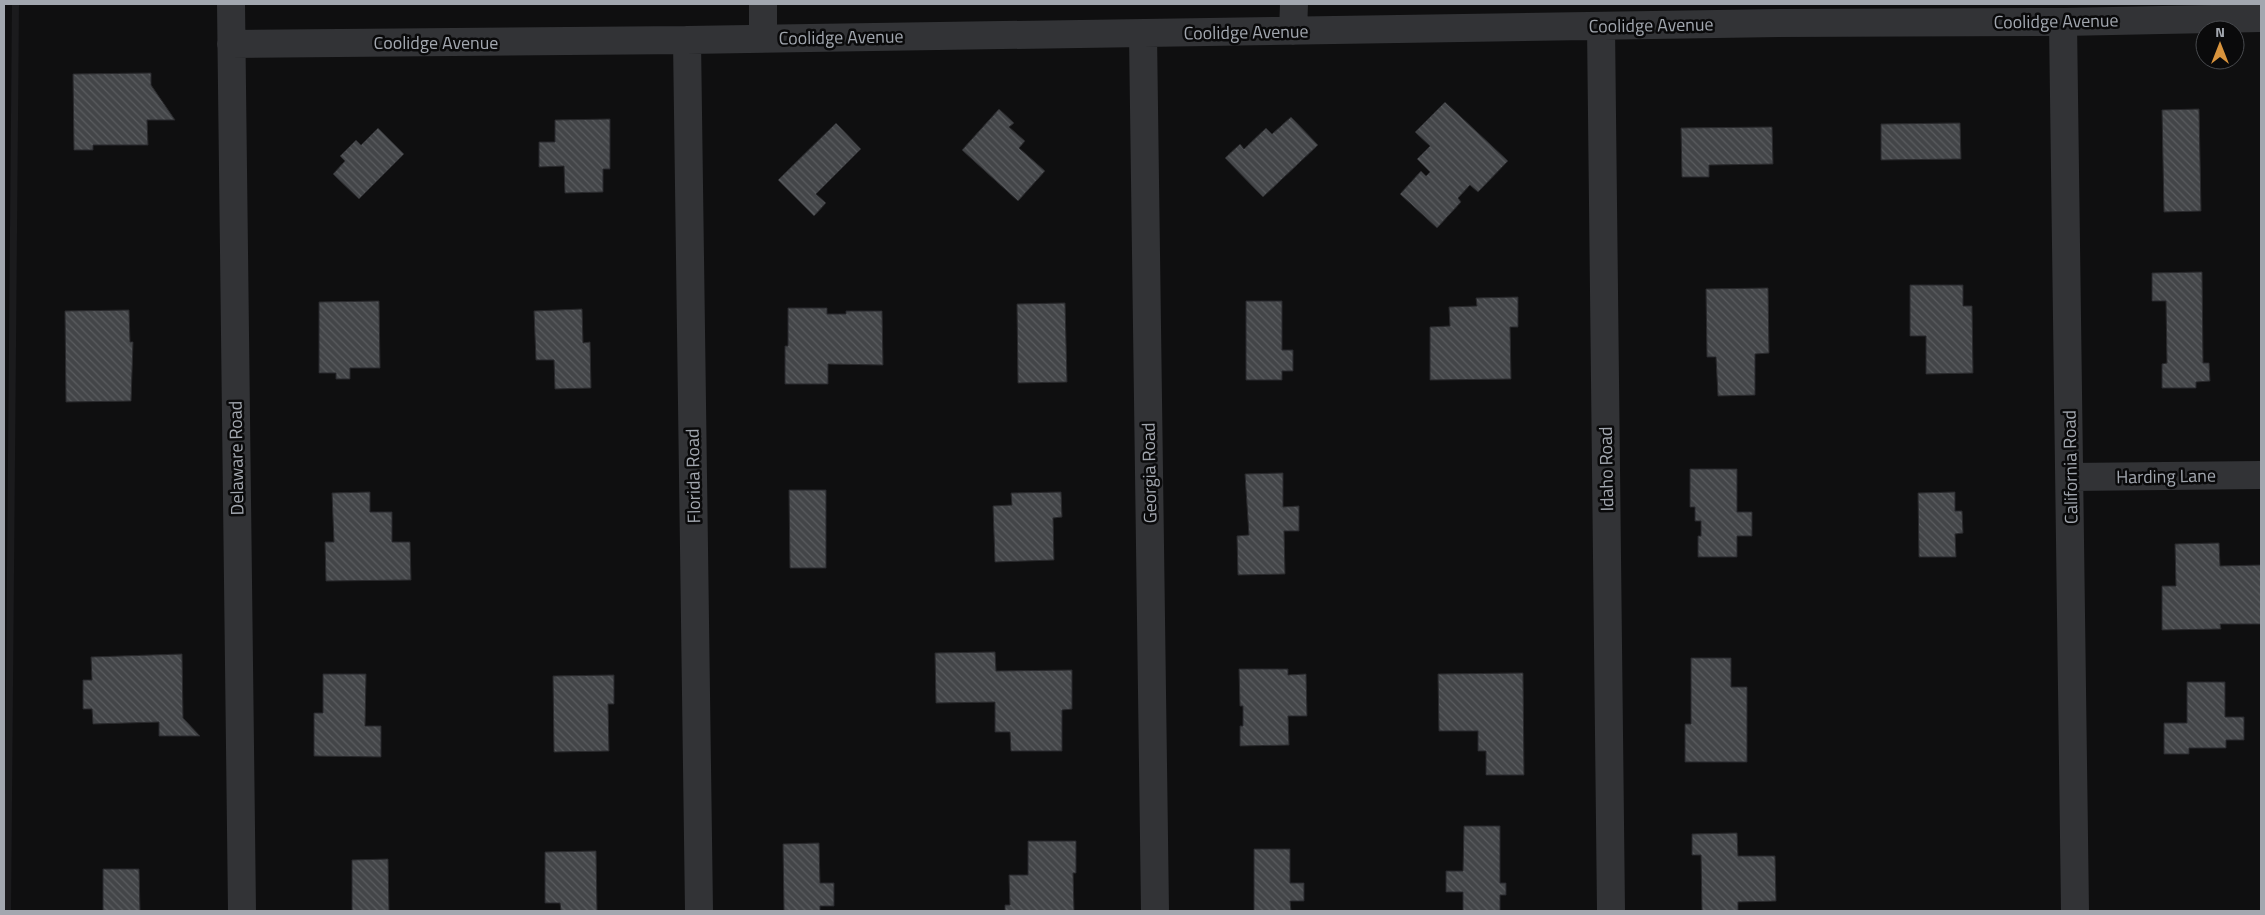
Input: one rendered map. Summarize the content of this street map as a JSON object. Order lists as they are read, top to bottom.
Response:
{
  "streets": {
    "street": [
      "Coolidge Avenue",
      "Delaware Road",
      "California Road",
      "Idaho Road",
      "Georgia Road",
      "Florida Road",
      "Harding Lane"
    ]
  },
  "crossings": [
    ["Coolidge Avenue", "Delaware Road"],
    ["Coolidge Avenue", "California Road"],
    ["Coolidge Avenue", "Idaho Road"],
    ["Coolidge Avenue", "Georgia Road"],
    ["Coolidge Avenue", "Florida Road"],
    ["California Road", "Harding Lane"]
  ],
  "north": "top"
}
